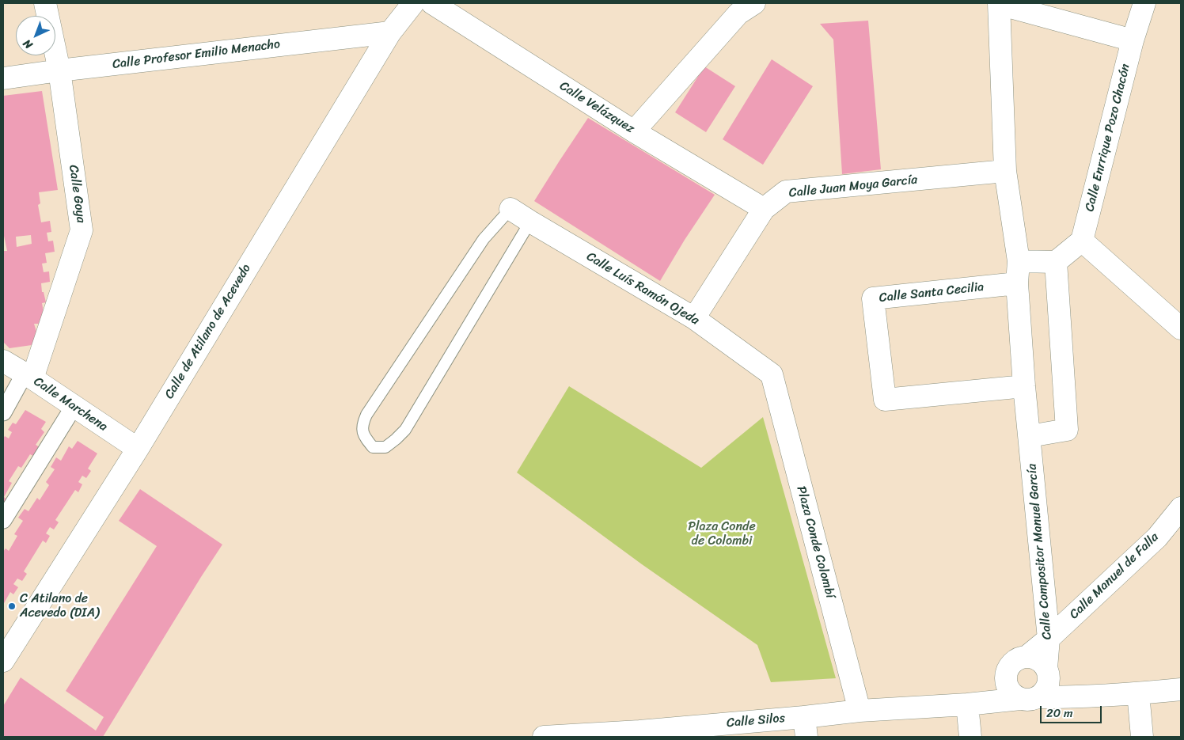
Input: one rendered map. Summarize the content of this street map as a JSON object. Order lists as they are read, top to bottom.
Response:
{
  "streets": {
    "street": [
      "Calle Profesor Emilio Menacho",
      "Calle Velázquez",
      "Calle Enrrique Pozo Chacón",
      "Calle Juan Moya García",
      "Calle Goya",
      "Calle Luís Ramón Ojeda",
      "Calle Santa Cecilia",
      "Calle de Atilano de Acevedo",
      "Calle Marchena",
      "Plaza Conde Colombí",
      "Calle Compositor Manuel García",
      "Calle Manuel de Falla",
      "Calle Silos"
    ]
  },
  "crossings": [
    ["Calle Profesor Emilio Menacho", "Calle Goya"],
    ["Calle Profesor Emilio Menacho", "Calle de Atilano de Acevedo"],
    ["Calle Velázquez", "Calle Juan Moya García"],
    ["Calle Juan Moya García", "Calle Luís Ramón Ojeda"],
    ["Calle Juan Moya García", "Calle Compositor Manuel García"],
    ["Calle Goya", "Calle Marchena"],
    ["Calle Luís Ramón Ojeda", "Plaza Conde Colombí"],
    ["Calle Santa Cecilia", "Calle Compositor Manuel García"],
    ["Calle de Atilano de Acevedo", "Calle Marchena"],
    ["Plaza Conde Colombí", "Calle Silos"],
    ["Calle Compositor Manuel García", "Calle Manuel de Falla"],
    ["Calle Compositor Manuel García", "Calle Silos"],
    ["Calle Manuel de Falla", "Calle Silos"]
  ],
  "parks": ["Plaza Conde de Colombi"],
  "places": ["C Atilano de Acevedo (DIA)"],
  "scale_bar": "20 m",
  "north": "bottom left"
}
